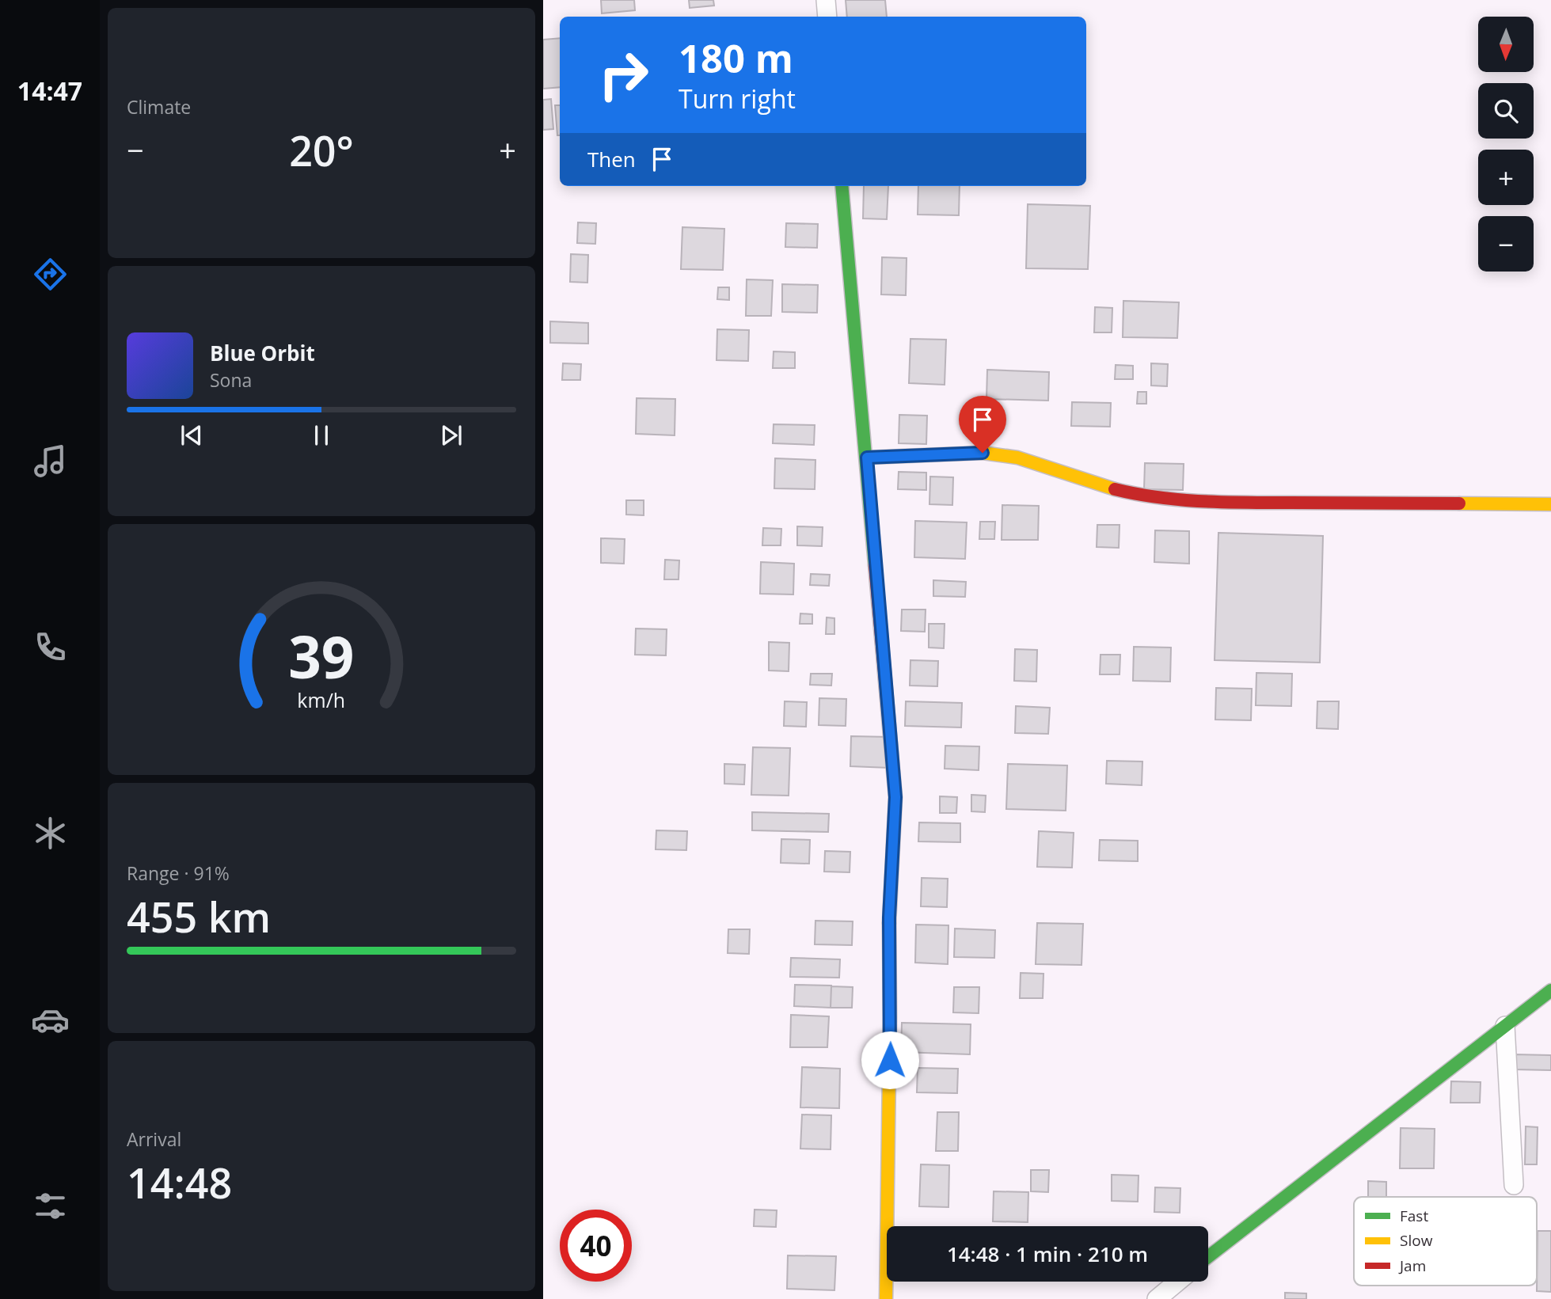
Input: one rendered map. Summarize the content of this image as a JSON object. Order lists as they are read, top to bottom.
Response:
{
  "legend": ["Fast", "Slow", "Jam"],
  "north": "bottom",
  "page": {
    "tabs": "14:47",
    "tile": [
      "Climate",
      ["Range · 91%", "455 km"],
      ["Arrival", "14:48"]
    ],
    "map_buttons": ["+", "−"],
    "turn": ["180 m", "Turn right"],
    "heat": ["−", "20°", "+"],
    "then": "Then",
    "song": ["Blue Orbit", "Sona"],
    "limit": "40",
    "trip": "14:48 · 1 min · 210 m",
    "gauge": ["39", "km/h"]
  }
}
